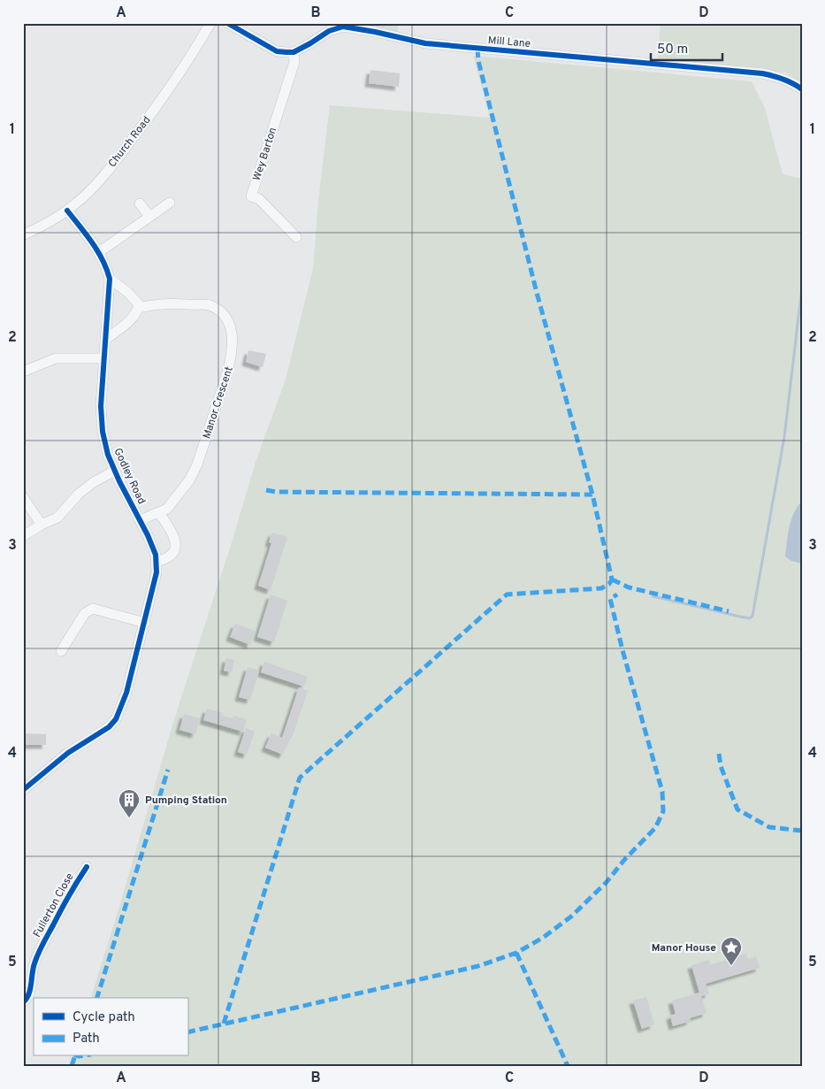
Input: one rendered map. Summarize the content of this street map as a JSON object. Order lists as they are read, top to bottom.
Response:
{
  "streets": {
    "street": [
      "Mill Lane",
      "Church Road",
      "Wey Barton",
      "Manor Crescent",
      "Godley Road",
      "Fullerton Close"
    ]
  },
  "crossings": [
    ["Mill Lane", "Wey Barton"],
    ["Church Road", "Godley Road"],
    ["Manor Crescent", "Godley Road"]
  ],
  "places": {
    "building": ["Pumping Station"],
    "place": ["Manor House"]
  },
  "legend": ["Cycle path", "Path"],
  "scale_bar": "50 m",
  "grid": {
    "columns": [
      "A",
      "B",
      "C",
      "D"
    ],
    "rows": [
      "1",
      "2",
      "3",
      "4",
      "5"
    ]
  }
}
